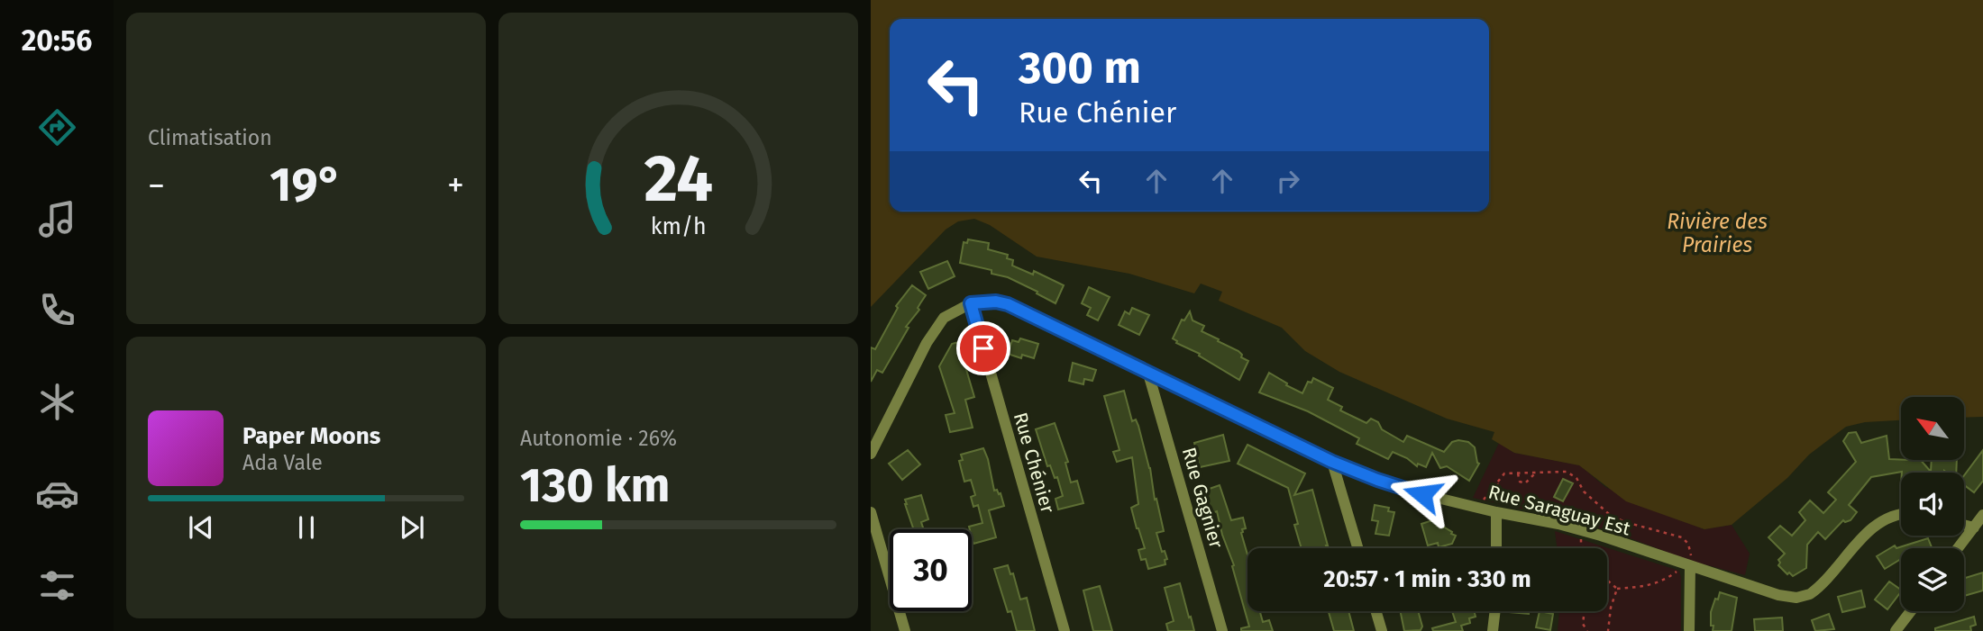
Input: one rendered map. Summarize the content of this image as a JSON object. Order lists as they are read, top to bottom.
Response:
{
  "streets": {
    "street": ["Rue Chénier", "Rue Gagnier", "Rue Saraguay Est"]
  },
  "crossings": [
    ["Rue Chénier", "Rue Saraguay Est"],
    ["Rue Gagnier", "Rue Saraguay Est"]
  ],
  "water": ["Rivière des Prairies"],
  "north": "top left",
  "page": {
    "tabs": "20:56",
    "tile": [
      "Climatisation",
      ["Autonomie · 26%", "130 km"]
    ],
    "turn": ["300 m", "Rue Chénier"],
    "heat": ["−", "19°", "+"],
    "song": ["Paper Moons", "Ada Vale"],
    "limit": "30",
    "trip": "20:57 · 1 min · 330 m",
    "gauge": ["24", "km/h"]
  }
}
